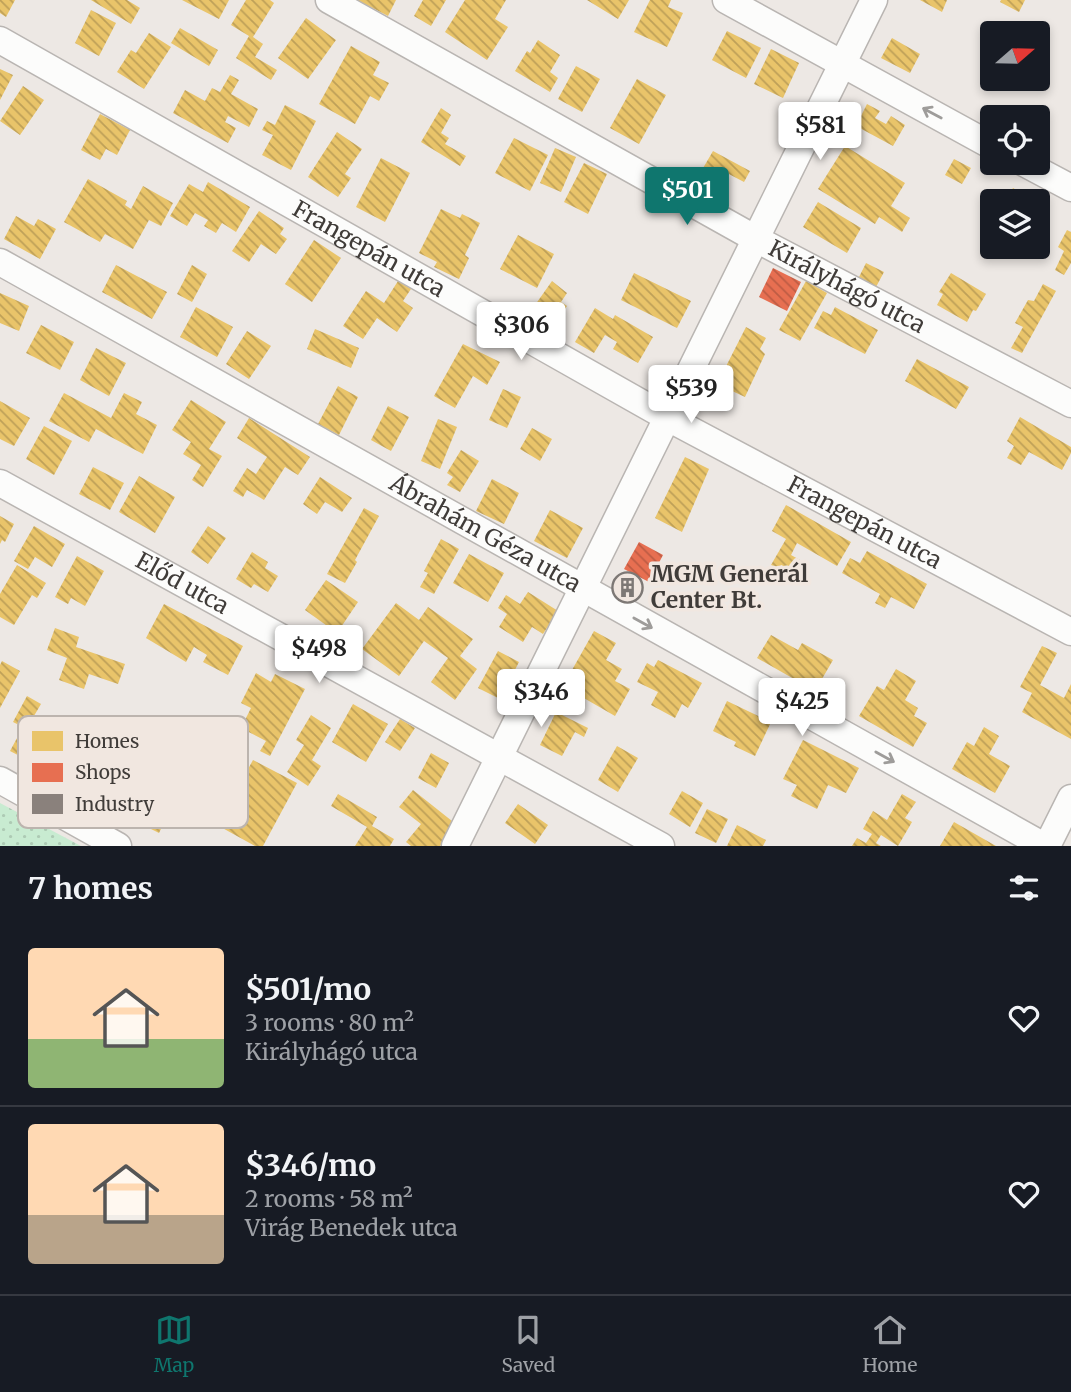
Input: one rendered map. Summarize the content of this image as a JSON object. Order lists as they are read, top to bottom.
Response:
{
  "streets": {
    "street": [
      "Frangepán utca",
      "Királyhágó utca",
      "Ábrahám Géza utca",
      "Előd utca"
    ]
  },
  "one_way": ["Ábrahám Géza utca"],
  "places": {
    "building": ["MGM Generál Center Bt."]
  },
  "legend": ["Homes", "Shops", "Industry"],
  "north": "right",
  "page": {
    "price": [
      "$581",
      "$501",
      "$306",
      "$539",
      "$498",
      "$346",
      "$425"
    ],
    "heading": "7 homes",
    "list": [
      {
        "name": "$501/mo",
        "note": "3 rooms · 80 m² · Királyhágó utca"
      },
      {
        "name": "$346/mo",
        "note": "2 rooms · 58 m² · Virág Benedek utca"
      }
    ],
    "tabs": ["Map", "Saved", "Home"]
  }
}
